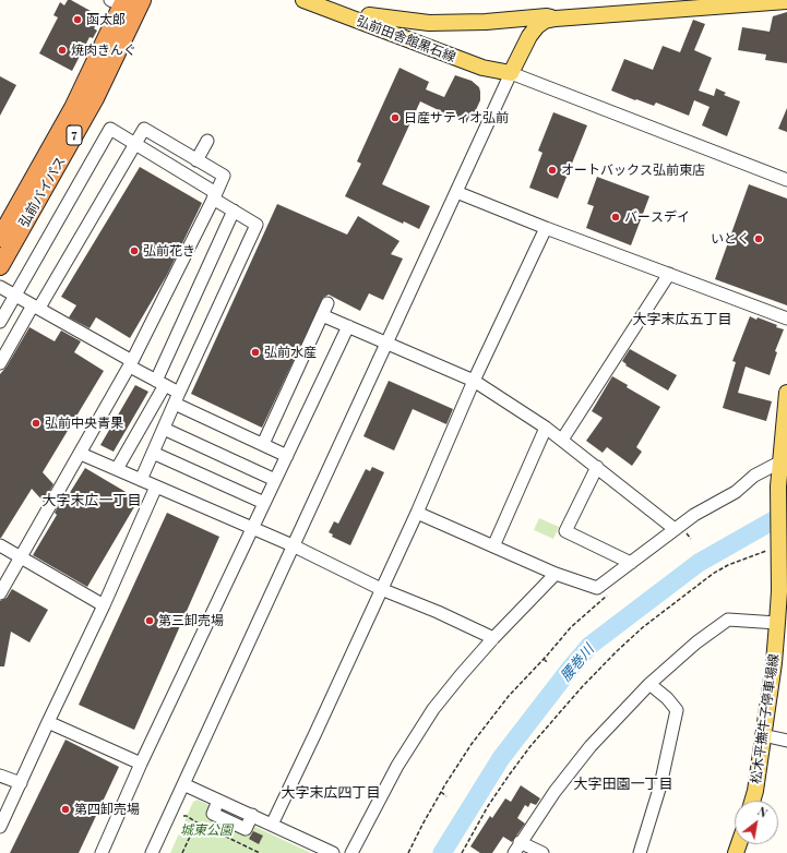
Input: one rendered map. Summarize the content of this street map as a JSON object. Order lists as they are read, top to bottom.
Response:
{
  "streets": {
    "highway": ["7", "弘前バイパス"],
    "main road": ["弘前田舎館黒石線", "松木平撫牛子停車場線"]
  },
  "districts": [
    "大字末広五丁目",
    "大字末広一丁目",
    "大字田園一丁目",
    "大字末広四丁目"
  ],
  "water": ["腰巻川"],
  "parks": ["城東公園"],
  "places": [
    "函太郎",
    "焼肉きんぐ",
    "日産サティオ弘前",
    "オートバックス弘前東店",
    "バースデイ",
    "いとく",
    "弘前花き",
    "弘前水産",
    "弘前中央青果",
    "第三卸売場",
    "第四卸売場"
  ],
  "north": "top right"
}
